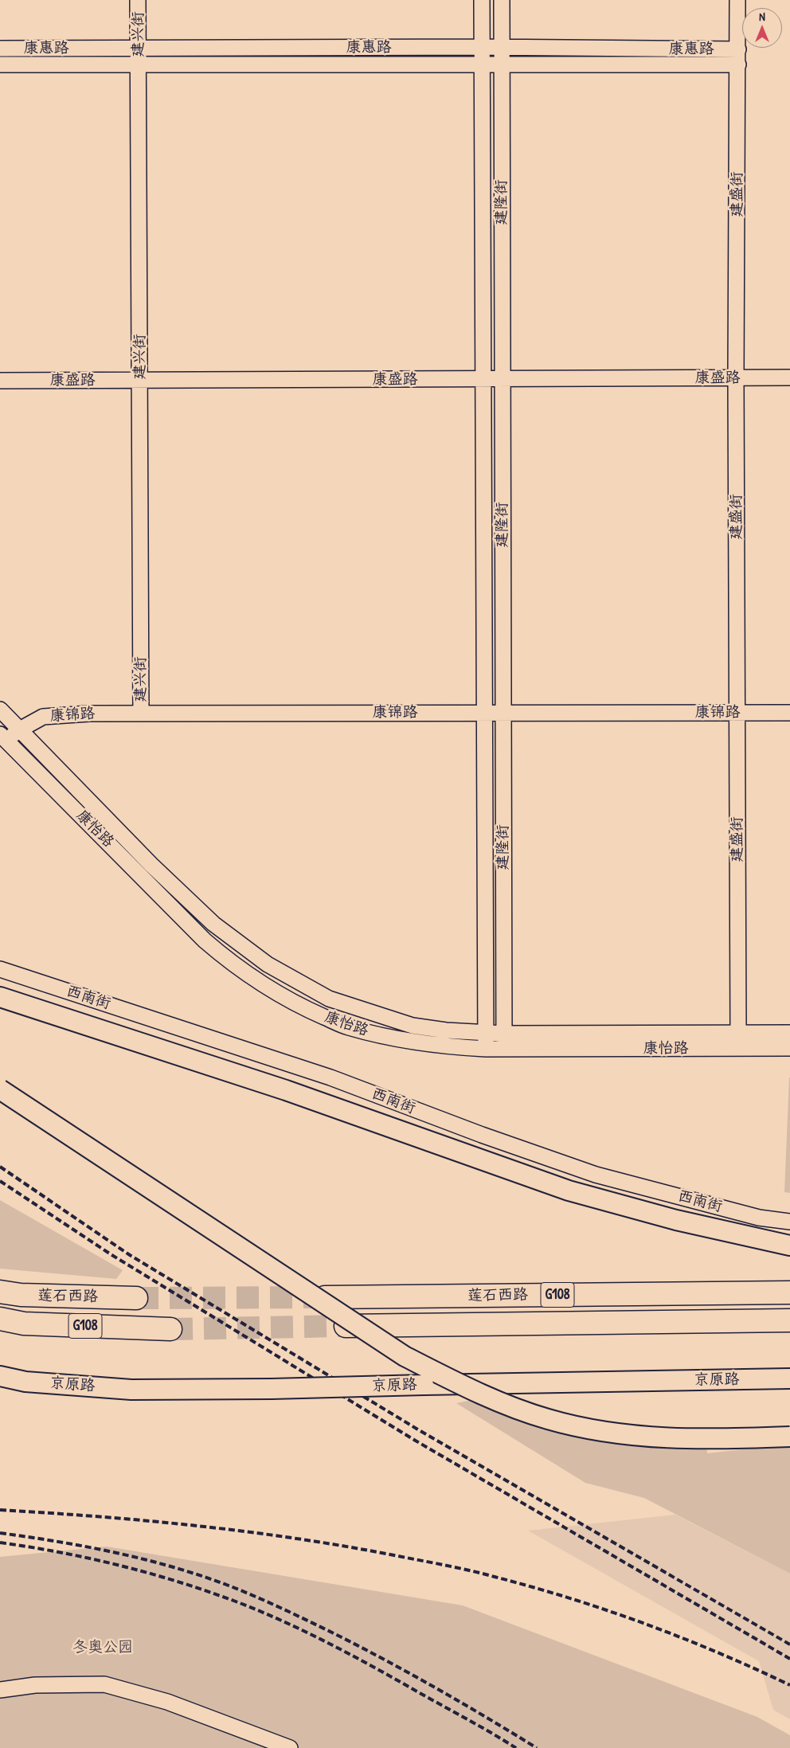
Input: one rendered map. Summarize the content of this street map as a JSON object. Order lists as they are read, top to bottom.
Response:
{
  "streets": {
    "highway": ["G108", "莲石西路"],
    "main road": ["京原路"],
    "street": [
      "建兴街",
      "康惠路",
      "建盛街",
      "建隆街",
      "康盛路",
      "康锦路",
      "康怡路",
      "西南街"
    ]
  },
  "crossings": [
    ["建兴街", "康惠路"],
    ["建兴街", "康盛路"],
    ["建兴街", "康锦路"],
    ["康惠路", "建盛街"],
    ["康惠路", "建隆街"],
    ["建盛街", "康盛路"],
    ["建盛街", "康锦路"],
    ["建盛街", "康怡路"],
    ["建隆街", "康盛路"],
    ["建隆街", "康锦路"],
    ["建隆街", "康怡路"],
    ["康锦路", "康怡路"]
  ],
  "parks": ["冬奥公园"],
  "north": "top"
}
